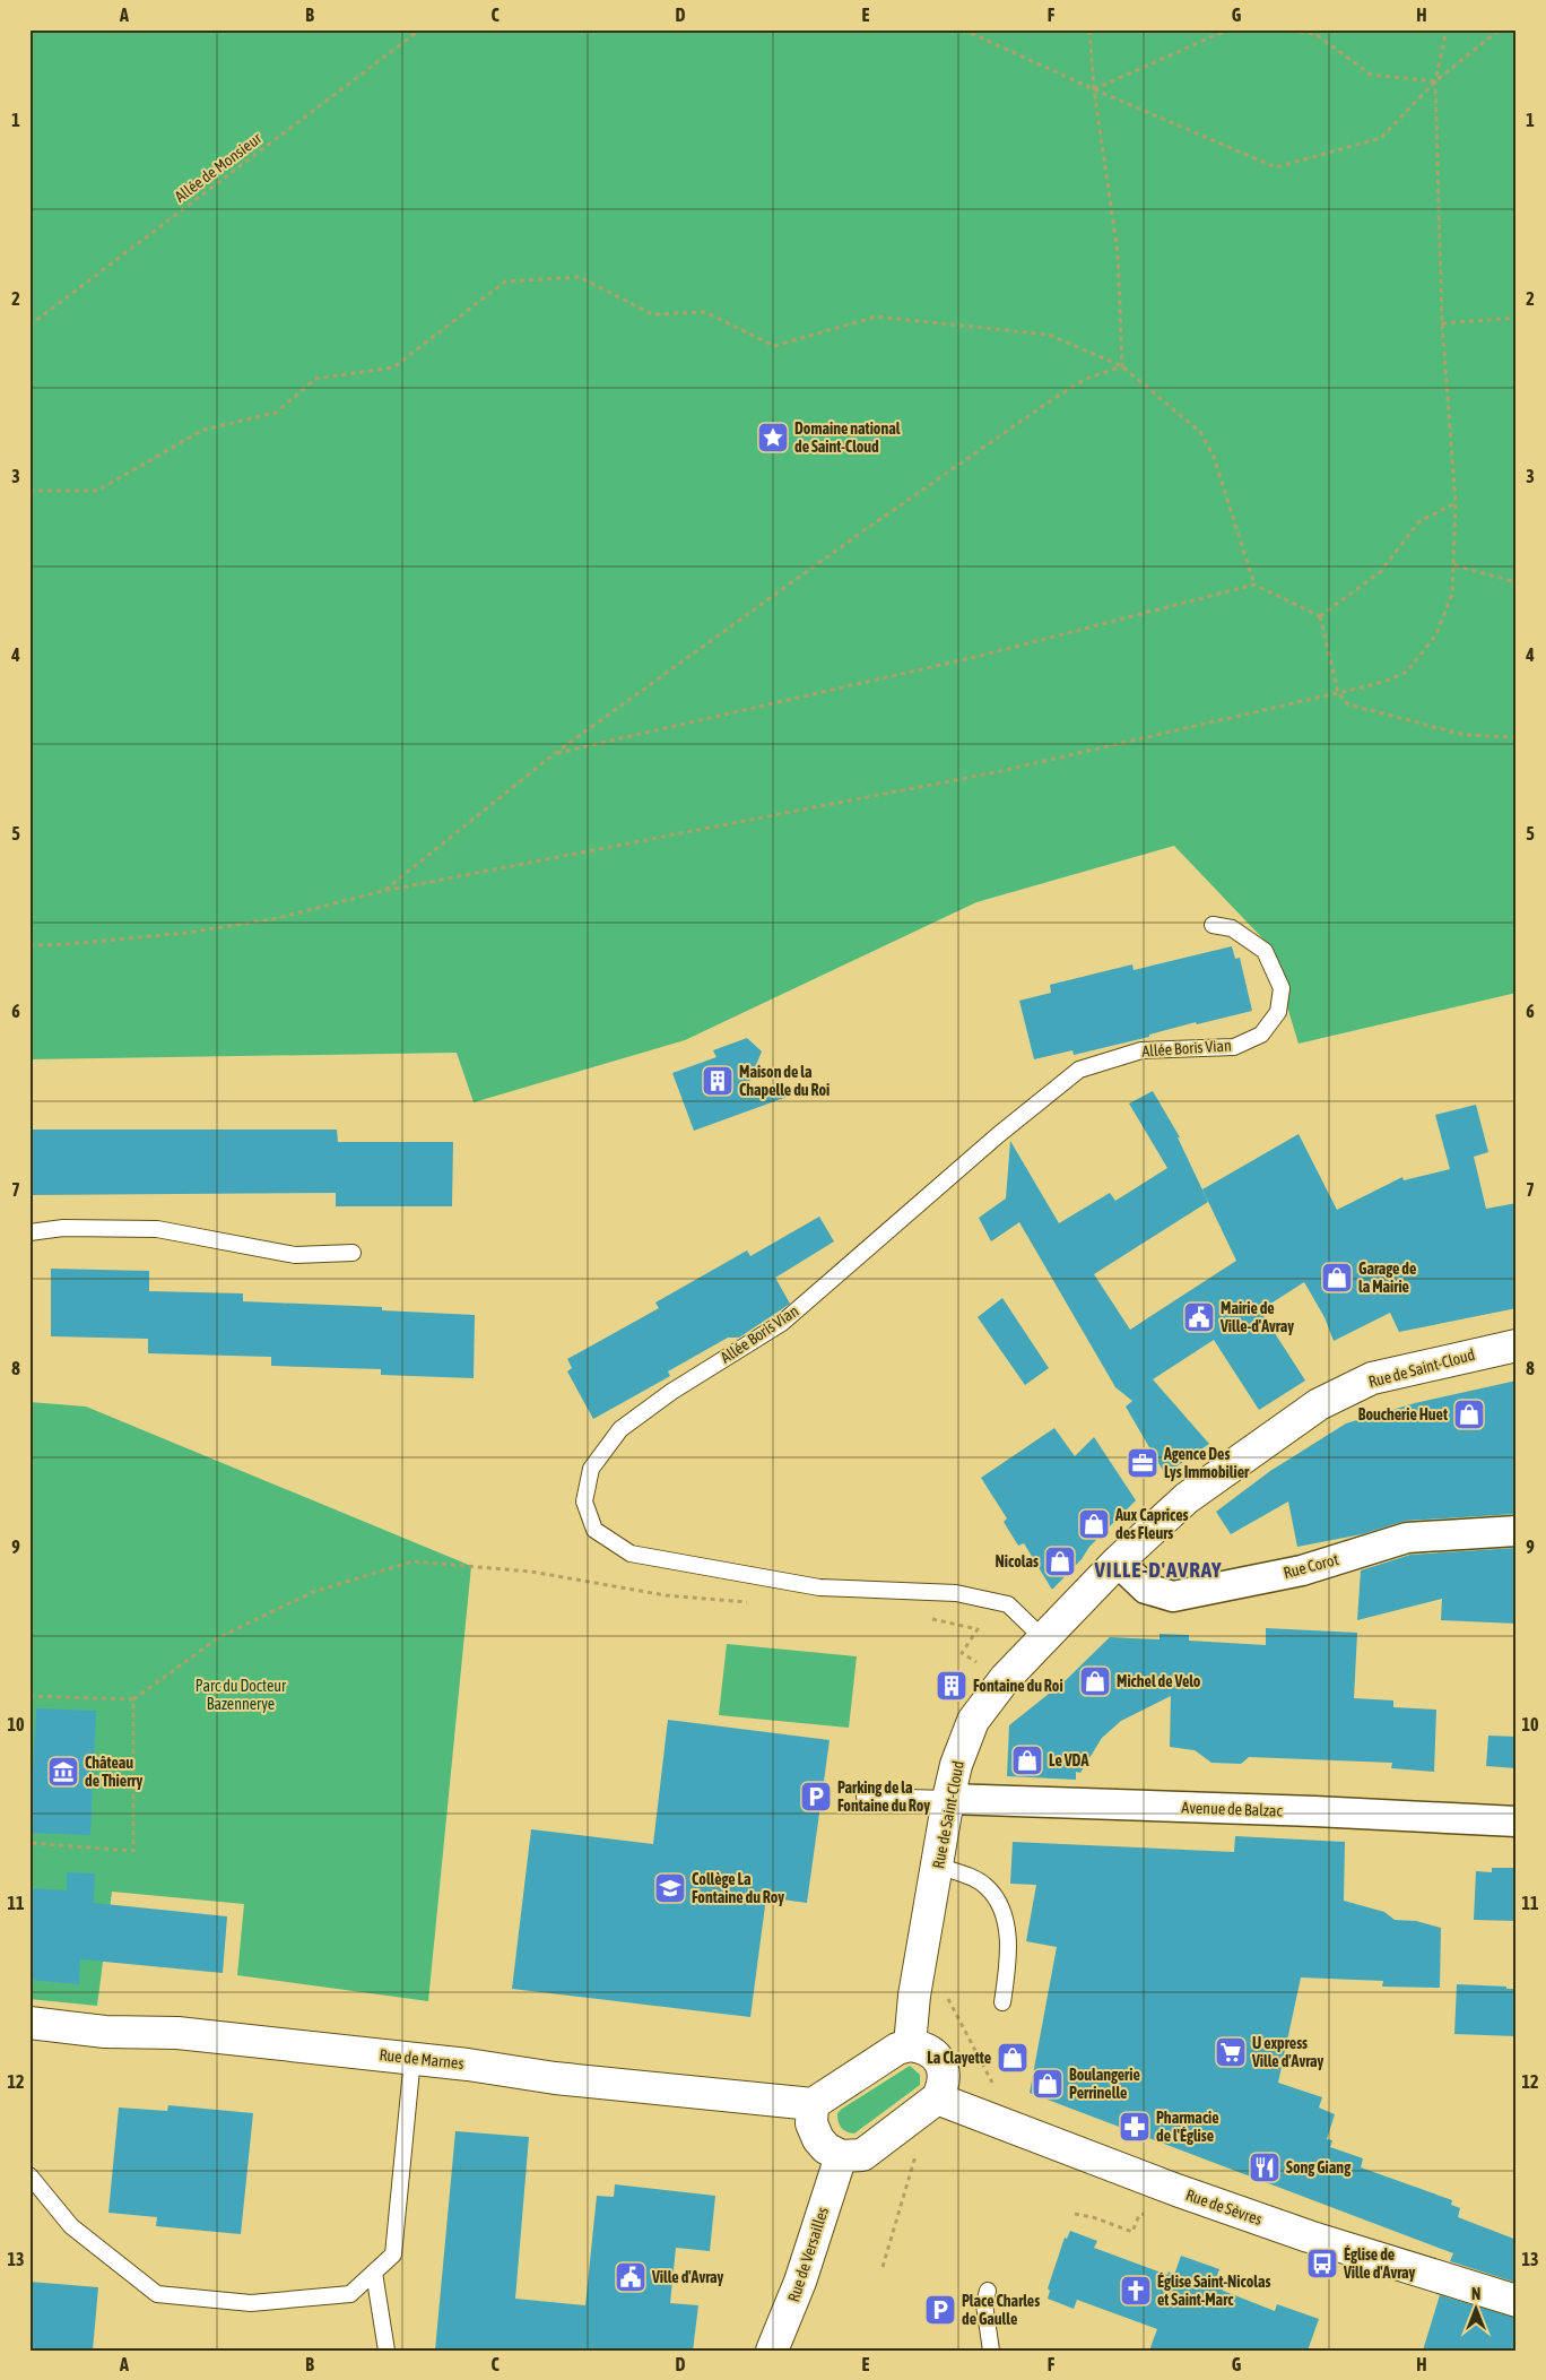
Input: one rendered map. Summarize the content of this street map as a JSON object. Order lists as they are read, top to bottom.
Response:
{
  "streets": {
    "main road": [
      "Rue de Saint-Cloud",
      "Rue de Marnes",
      "Rue de Sèvres",
      "Rue de Versailles"
    ],
    "street": ["Rue Corot", "Avenue de Balzac"],
    "lane": ["Allée Boris Vian"],
    "path": ["Allée de Monsieur"]
  },
  "crossings": [
    ["Allée Boris Vian", "Rue de Saint-Cloud"],
    ["Rue de Saint-Cloud", "Rue Corot"],
    ["Rue de Saint-Cloud", "Avenue de Balzac"]
  ],
  "districts": ["VILLE-D'AVRAY"],
  "parks": ["Parc du Docteur Bazennerye"],
  "places": {
    "place": ["Domaine national de Saint-Cloud"],
    "building": ["Maison de la Chapelle du Roi", "Fontaine du Roi"],
    "shop": [
      "Garage de la Mairie",
      "Boucherie Huet",
      "Aux Caprices des Fleurs",
      "Nicolas",
      "Michel de Velo",
      "Le VDA",
      "La Clayette",
      "Boulangerie Perrinelle"
    ],
    "public building": ["Mairie de Ville-d'Avray", "Ville d'Avray"],
    "office": ["Agence Des Lys Immobilier"],
    "museum": ["Château de Thierry"],
    "parking": ["Parking de la Fontaine du Roy", "Place Charles de Gaulle"],
    "school or university": ["Collège La Fontaine du Roy"],
    "supermarket": ["U express Ville d'Avray"],
    "pharmacy": ["Pharmacie de l'Église"],
    "restaurant": ["Song Giang"],
    "bus stop": ["Église de Ville d'Avray"],
    "church": ["Église Saint-Nicolas et Saint-Marc"]
  },
  "north": "top",
  "grid": {
    "columns": [
      "A",
      "B",
      "C",
      "D",
      "E",
      "F",
      "G",
      "H"
    ],
    "rows": [
      "1",
      "2",
      "3",
      "4",
      "5",
      "6",
      "7",
      "8",
      "9",
      "10",
      "11",
      "12",
      "13"
    ]
  }
}
